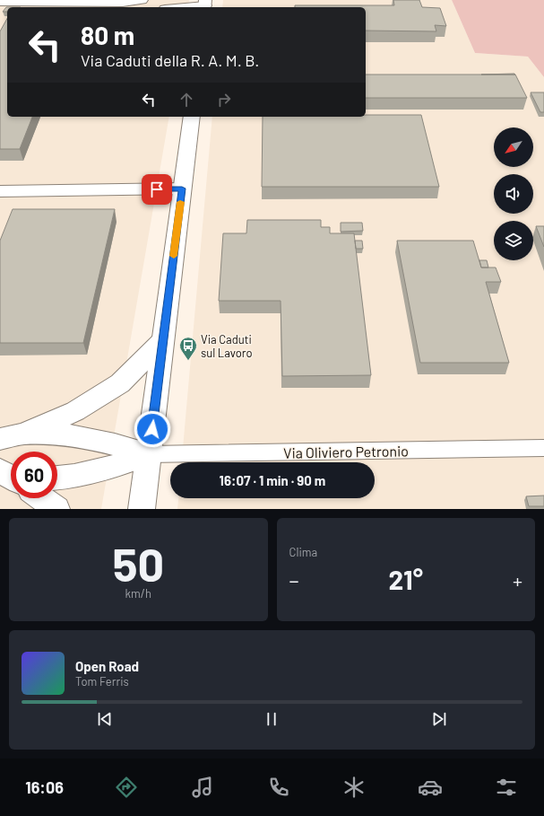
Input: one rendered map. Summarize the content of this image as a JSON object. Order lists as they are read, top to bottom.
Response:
{
  "streets": {
    "street": ["Via Oliviero Petronio"]
  },
  "places": {
    "bus stop": ["Via Caduti sul Lavoro"]
  },
  "north": "bottom left",
  "page": {
    "turn": ["80 m", "Via Caduti della R. A. M. B."],
    "limit": "60",
    "trip": "16:07 · 1 min · 90 m",
    "tile": [
      ["50", "km/h"],
      "Clima"
    ],
    "heat": ["−", "21°", "+"],
    "song": ["Open Road", "Tom Ferris"],
    "tabs": "16:06"
  }
}
